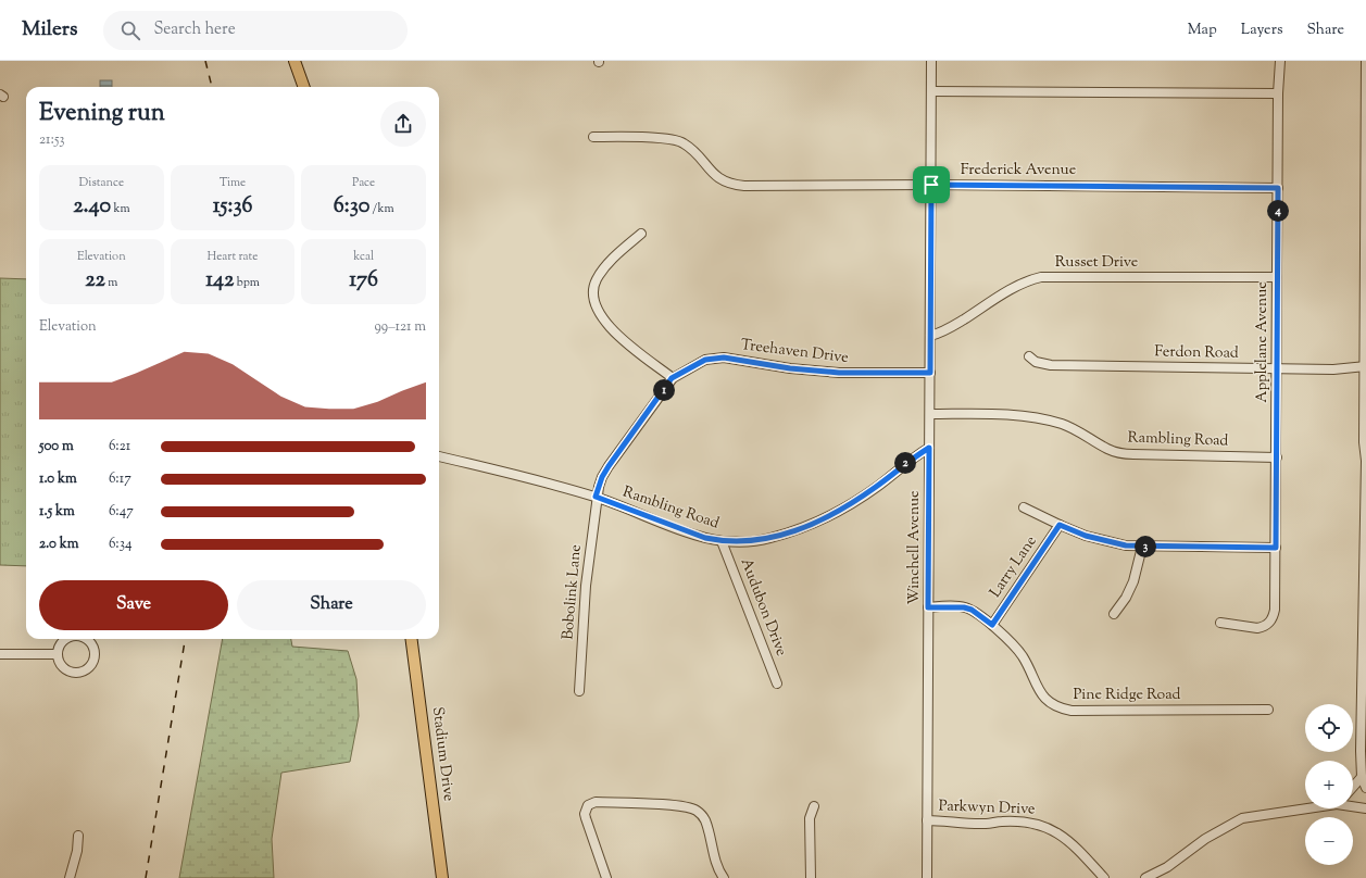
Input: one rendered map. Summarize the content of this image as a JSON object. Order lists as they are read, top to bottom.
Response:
{
  "streets": {
    "main road": ["Stadium Drive"],
    "street": [
      "Frederick Avenue",
      "Russet Drive",
      "Applelane Avenue",
      "Treehaven Drive",
      "Ferdon Road",
      "Rambling Road",
      "Winchell Avenue",
      "Larry Lane",
      "Bobolink Lane",
      "Audubon Drive",
      "Pine Ridge Road",
      "Parkwyn Drive"
    ]
  },
  "crossings": [
    ["Frederick Avenue", "Applelane Avenue"],
    ["Frederick Avenue", "Winchell Avenue"],
    ["Russet Drive", "Applelane Avenue"],
    ["Russet Drive", "Winchell Avenue"],
    ["Applelane Avenue", "Ferdon Road"],
    ["Applelane Avenue", "Rambling Road"],
    ["Treehaven Drive", "Rambling Road"],
    ["Treehaven Drive", "Winchell Avenue"],
    ["Treehaven Drive", "Bobolink Lane"],
    ["Rambling Road", "Winchell Avenue"],
    ["Rambling Road", "Bobolink Lane"],
    ["Rambling Road", "Audubon Drive"],
    ["Winchell Avenue", "Pine Ridge Road"],
    ["Winchell Avenue", "Parkwyn Drive"],
    ["Larry Lane", "Pine Ridge Road"]
  ],
  "page": {
    "header": "Milers",
    "search": "Search here",
    "nav": ["Map", "Layers", "Share"],
    "heading": ["Evening run", "21:53"],
    "stats": [
      ["Distance", "2.40 km"],
      ["Time", "15:36"],
      ["Pace", "6:30 /km"],
      ["Elevation", "22 m"],
      ["Heart rate", "142 bpm"],
      ["kcal", "176"]
    ],
    "pins": [
      "4",
      "1",
      "2",
      "3"
    ],
    "chart": ["Elevation", "99–121 m"],
    "list": [
      {
        "name": "500 m",
        "note": "6:21"
      },
      {
        "name": "1.0 km",
        "note": "6:17"
      },
      {
        "name": "1.5 km",
        "note": "6:47"
      },
      {
        "name": "2.0 km",
        "note": "6:34"
      }
    ],
    "buttons": ["Save", "Share"],
    "map_buttons": ["+", "−"]
  }
}
